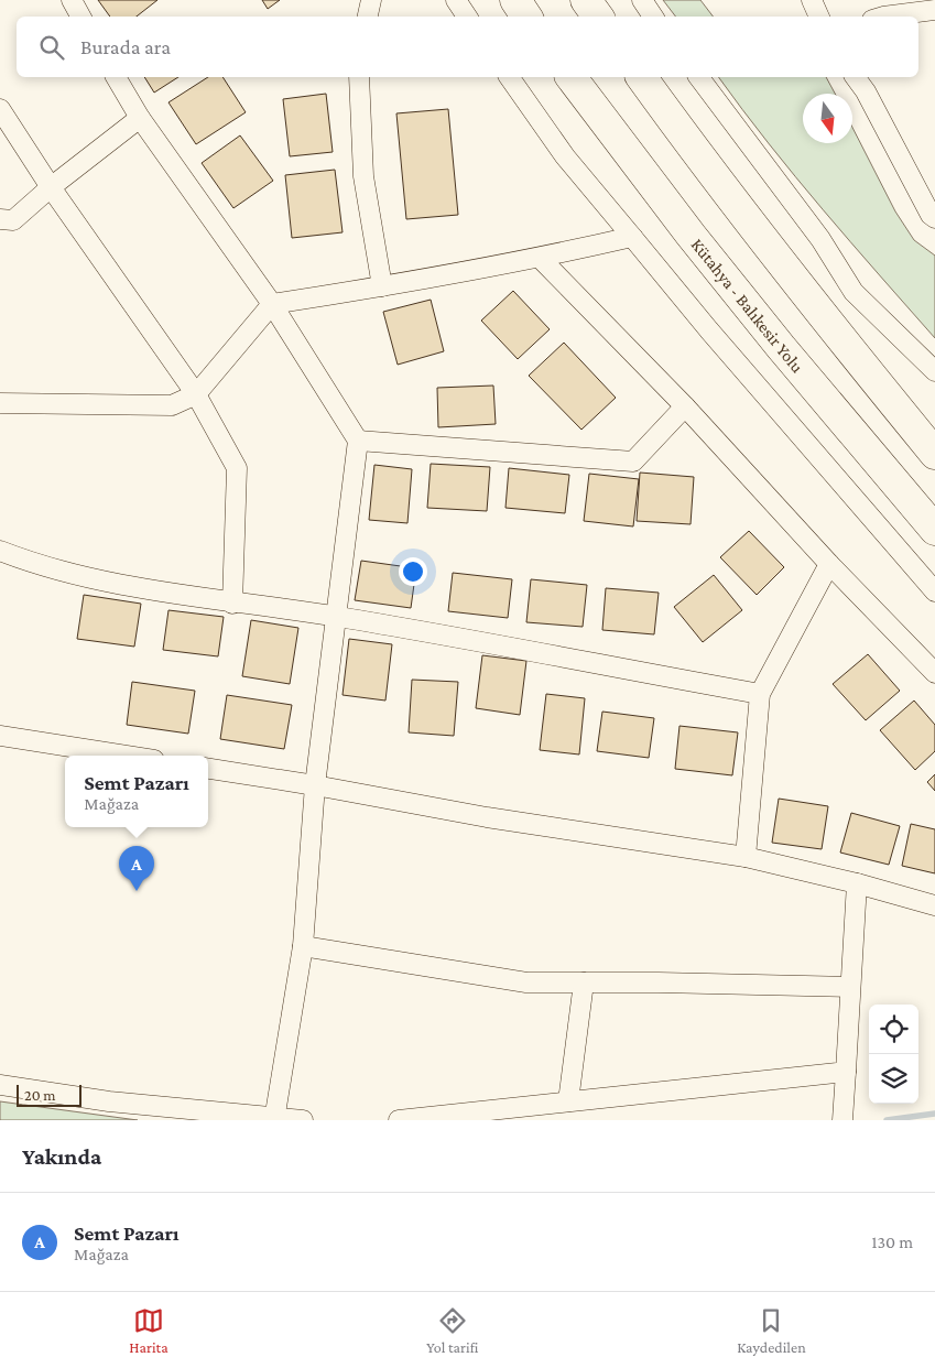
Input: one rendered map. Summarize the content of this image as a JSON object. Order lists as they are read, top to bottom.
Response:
{
  "streets": {
    "highway": ["Kütahya - Balıkesir Yolu"]
  },
  "scale_bar": "20 m",
  "north": "bottom",
  "page": {
    "search": "Burada ara",
    "popup": ["Semt Pazarı", "Mağaza"],
    "pins": "A",
    "scale": "20 m",
    "heading": "Yakında",
    "list": [
      {
        "mark": "A",
        "name": "Semt Pazarı",
        "note": "Mağaza",
        "value": "130 m"
      }
    ],
    "nav": ["Harita", "Yol tarifi", "Kaydedilen"]
  }
}
